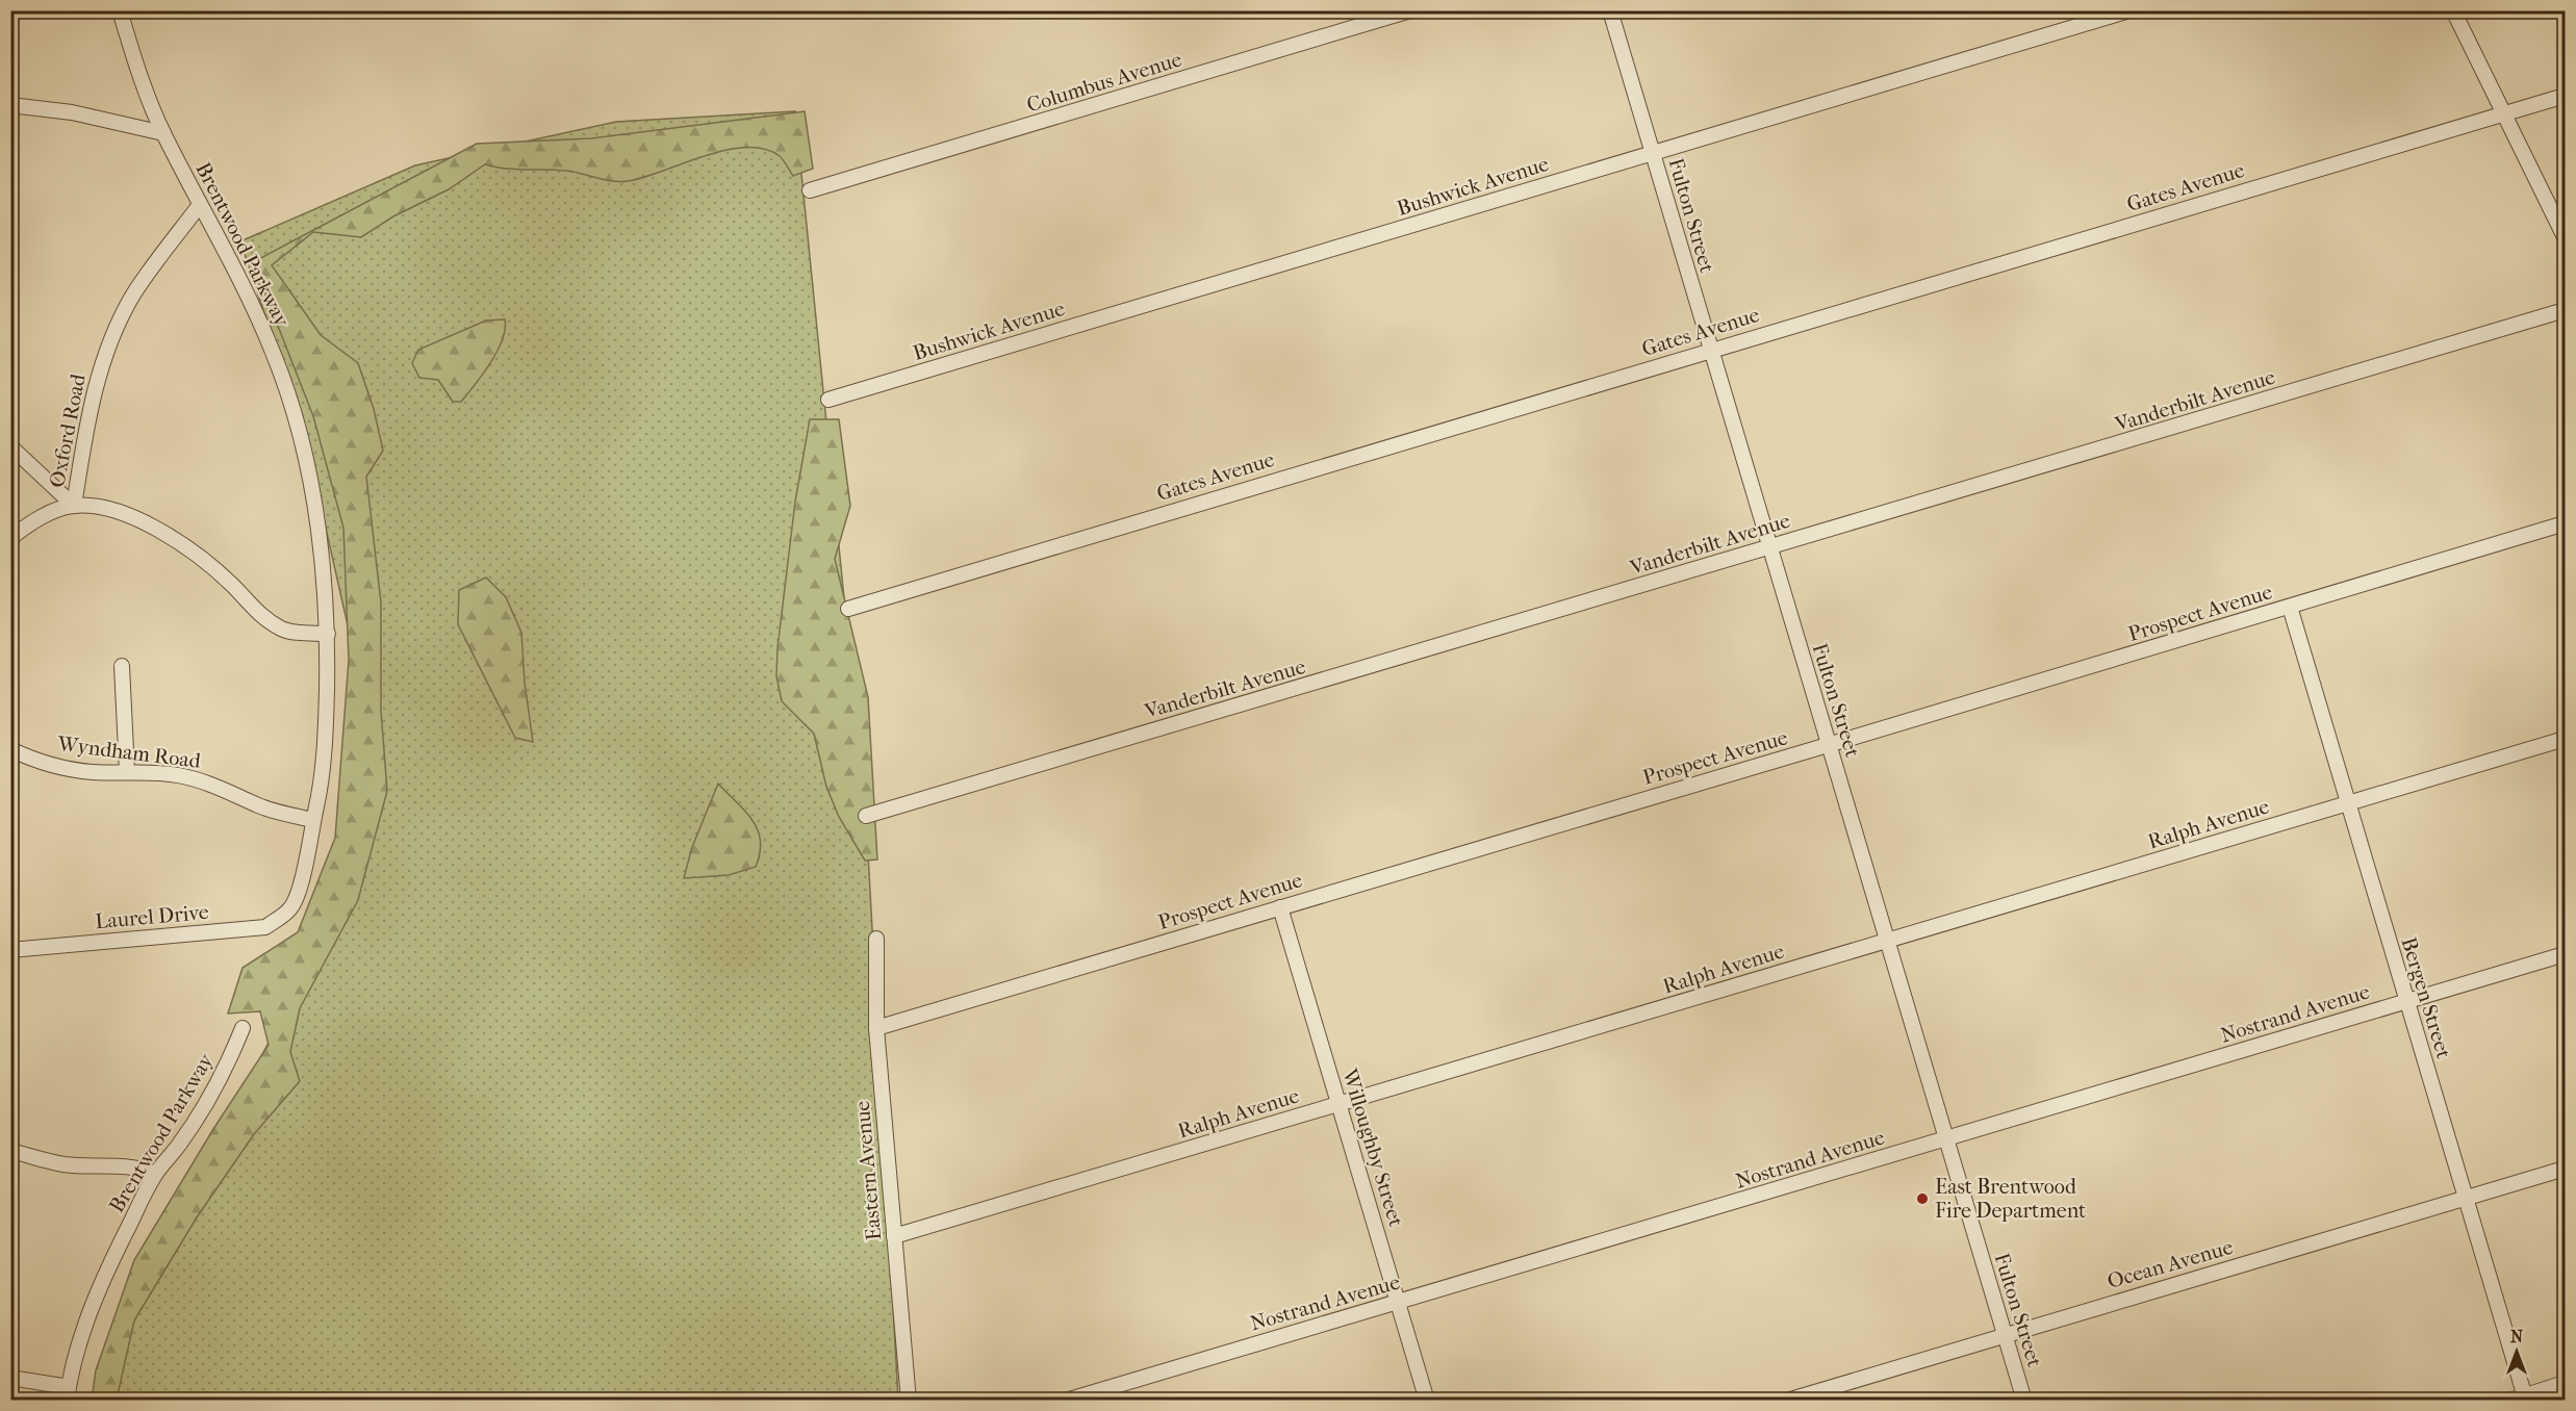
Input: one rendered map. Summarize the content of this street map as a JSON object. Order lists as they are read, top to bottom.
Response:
{
  "streets": {
    "street": [
      "Columbus Avenue",
      "Bushwick Avenue",
      "Gates Avenue",
      "Fulton Street",
      "Brentwood Parkway",
      "Vanderbilt Avenue",
      "Oxford Road",
      "Prospect Avenue",
      "Wyndham Road",
      "Ralph Avenue",
      "Laurel Drive",
      "Bergen Street",
      "Nostrand Avenue",
      "Willoughby Street",
      "Eastern Avenue",
      "Ocean Avenue"
    ]
  },
  "crossings": [
    ["Bushwick Avenue", "Fulton Street"],
    ["Gates Avenue", "Fulton Street"],
    ["Fulton Street", "Vanderbilt Avenue"],
    ["Fulton Street", "Prospect Avenue"],
    ["Fulton Street", "Ralph Avenue"],
    ["Fulton Street", "Nostrand Avenue"],
    ["Fulton Street", "Ocean Avenue"],
    ["Brentwood Parkway", "Oxford Road"],
    ["Brentwood Parkway", "Wyndham Road"],
    ["Brentwood Parkway", "Laurel Drive"],
    ["Prospect Avenue", "Bergen Street"],
    ["Prospect Avenue", "Willoughby Street"],
    ["Prospect Avenue", "Eastern Avenue"],
    ["Ralph Avenue", "Bergen Street"],
    ["Ralph Avenue", "Willoughby Street"],
    ["Ralph Avenue", "Eastern Avenue"],
    ["Bergen Street", "Nostrand Avenue"],
    ["Bergen Street", "Ocean Avenue"],
    ["Nostrand Avenue", "Willoughby Street"]
  ],
  "places": ["East Brentwood Fire Department"],
  "north": "top"
}
